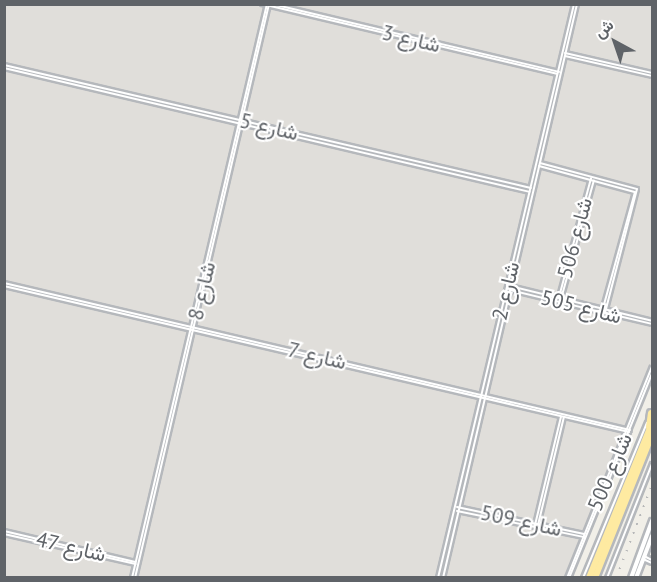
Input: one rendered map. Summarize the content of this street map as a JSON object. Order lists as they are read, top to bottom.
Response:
{
  "streets": {
    "street": [
      "شارع 3",
      "شارع 5",
      "شارع 506",
      "شارع 8",
      "شارع 2",
      "شارع 505",
      "شارع 7",
      "شارع 500",
      "شارع 509",
      "شارع 47"
    ]
  },
  "crossings": [
    ["شارع 3", "شارع 8"],
    ["شارع 3", "شارع 2"],
    ["شارع 5", "شارع 8"],
    ["شارع 5", "شارع 2"],
    ["شارع 506", "شارع 505"],
    ["شارع 8", "شارع 7"],
    ["شارع 8", "شارع 47"],
    ["شارع 2", "شارع 505"],
    ["شارع 2", "شارع 7"],
    ["شارع 2", "شارع 509"],
    ["شارع 7", "شارع 500"],
    ["شارع 500", "شارع 509"]
  ],
  "north": "top left"
}
